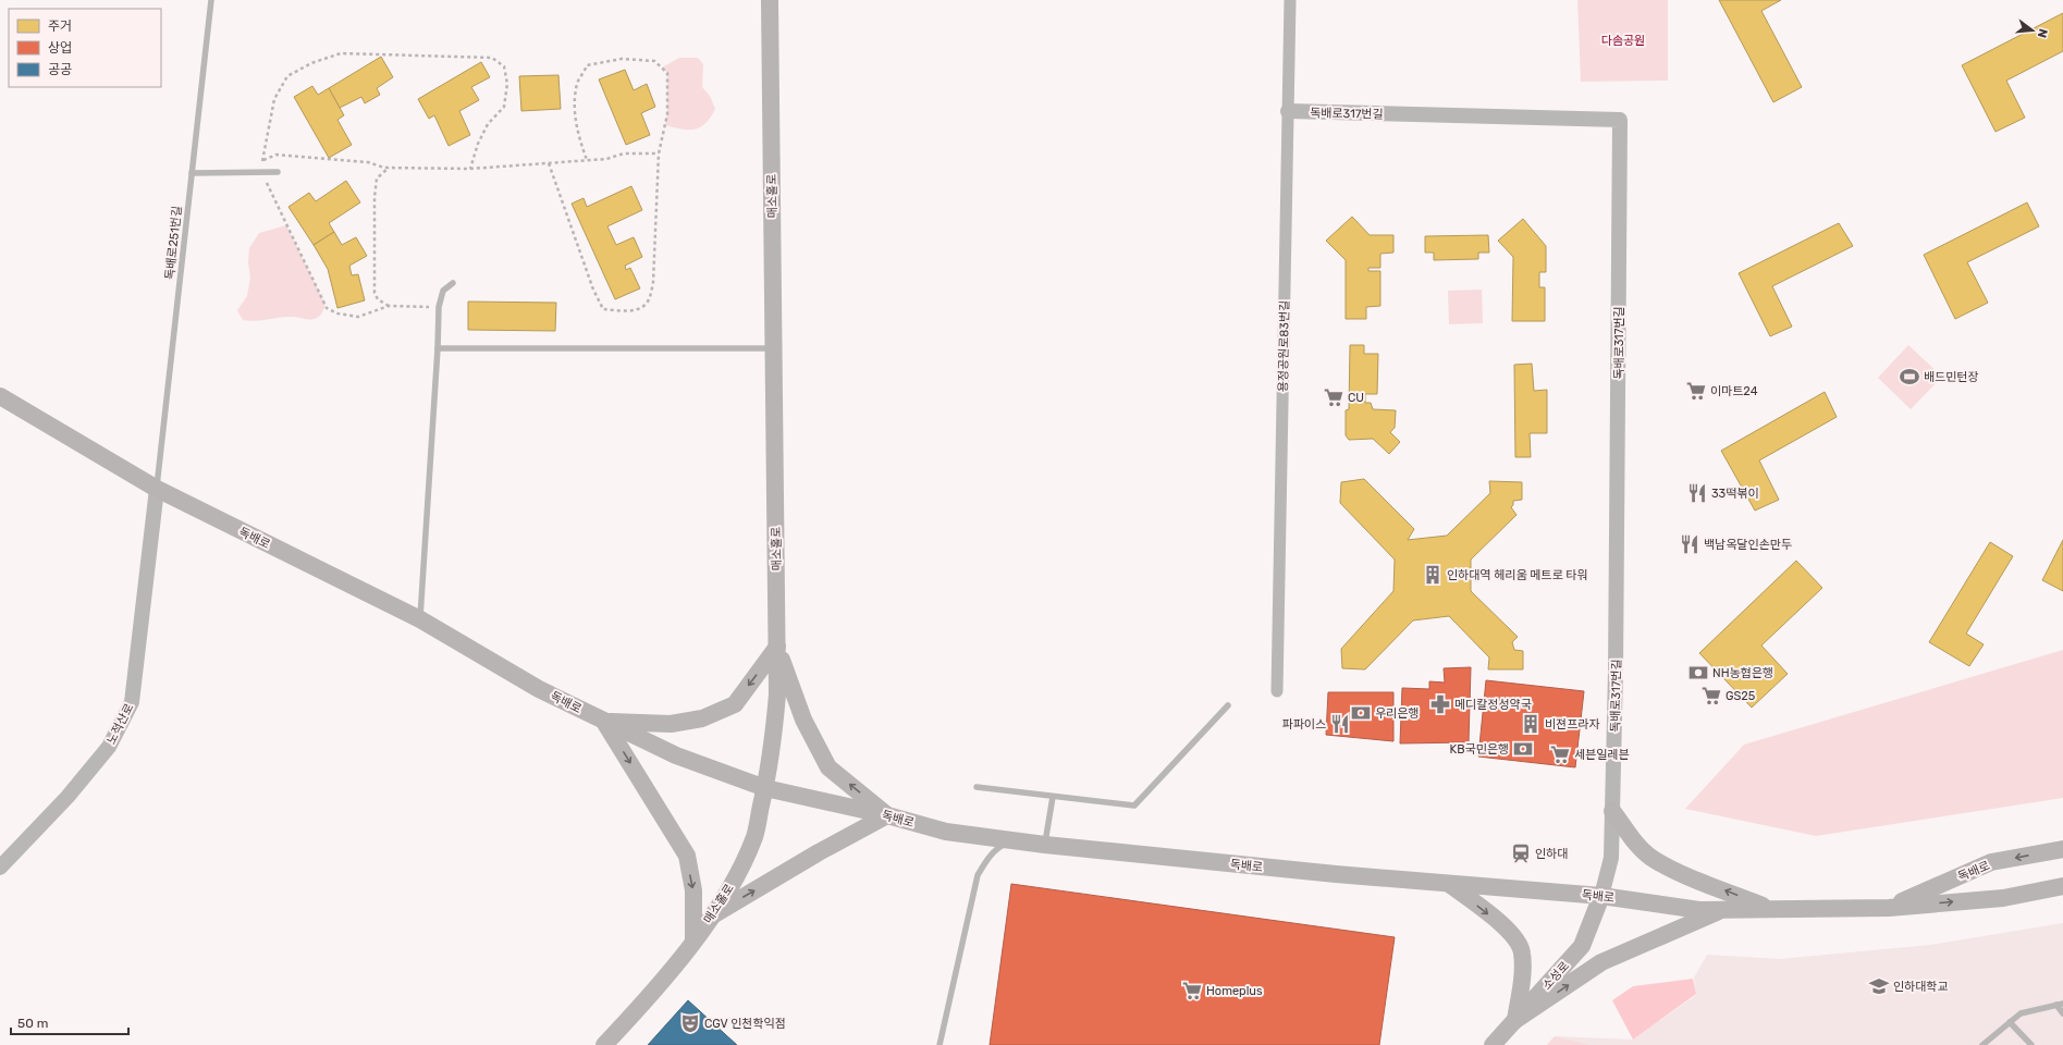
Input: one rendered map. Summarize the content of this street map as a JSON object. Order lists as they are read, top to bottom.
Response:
{
  "streets": {
    "main road": ["매소홀로", "독배로", "소성로"],
    "street": ["독배로317번길", "용정공원로83번길", "노적산로"],
    "lane": ["독배로251번길"]
  },
  "crossings": [
    ["독배로317번길", "용정공원로83번길"],
    ["독배로317번길", "독배로"],
    ["독배로317번길", "소성로"],
    ["매소홀로", "독배로"],
    ["독배로251번길", "독배로"],
    ["독배로251번길", "노적산로"],
    ["독배로", "노적산로"],
    ["독배로", "소성로"]
  ],
  "parks": ["다솜공원"],
  "places": {
    "sports": ["배드민턴장"],
    "supermarket": [
      "이마트24",
      "CU",
      "GS25",
      "세븐일레븐",
      "Homeplus"
    ],
    "restaurant": ["33떡볶이", "백남옥달인손만두", "파파이스"],
    "building": ["인하대역 헤리움 메트로 타워", "비젼프라자"],
    "bank": ["NH농협은행", "우리은행", "KB국민은행"],
    "pharmacy": ["메디칼정성약국"],
    "station": ["인하대"],
    "school or university": ["인하대학교"],
    "theatre": ["CGV 인천학익점"]
  },
  "legend": ["주거", "상업", "공공"],
  "scale_bar": "50 m",
  "north": "right"
}
